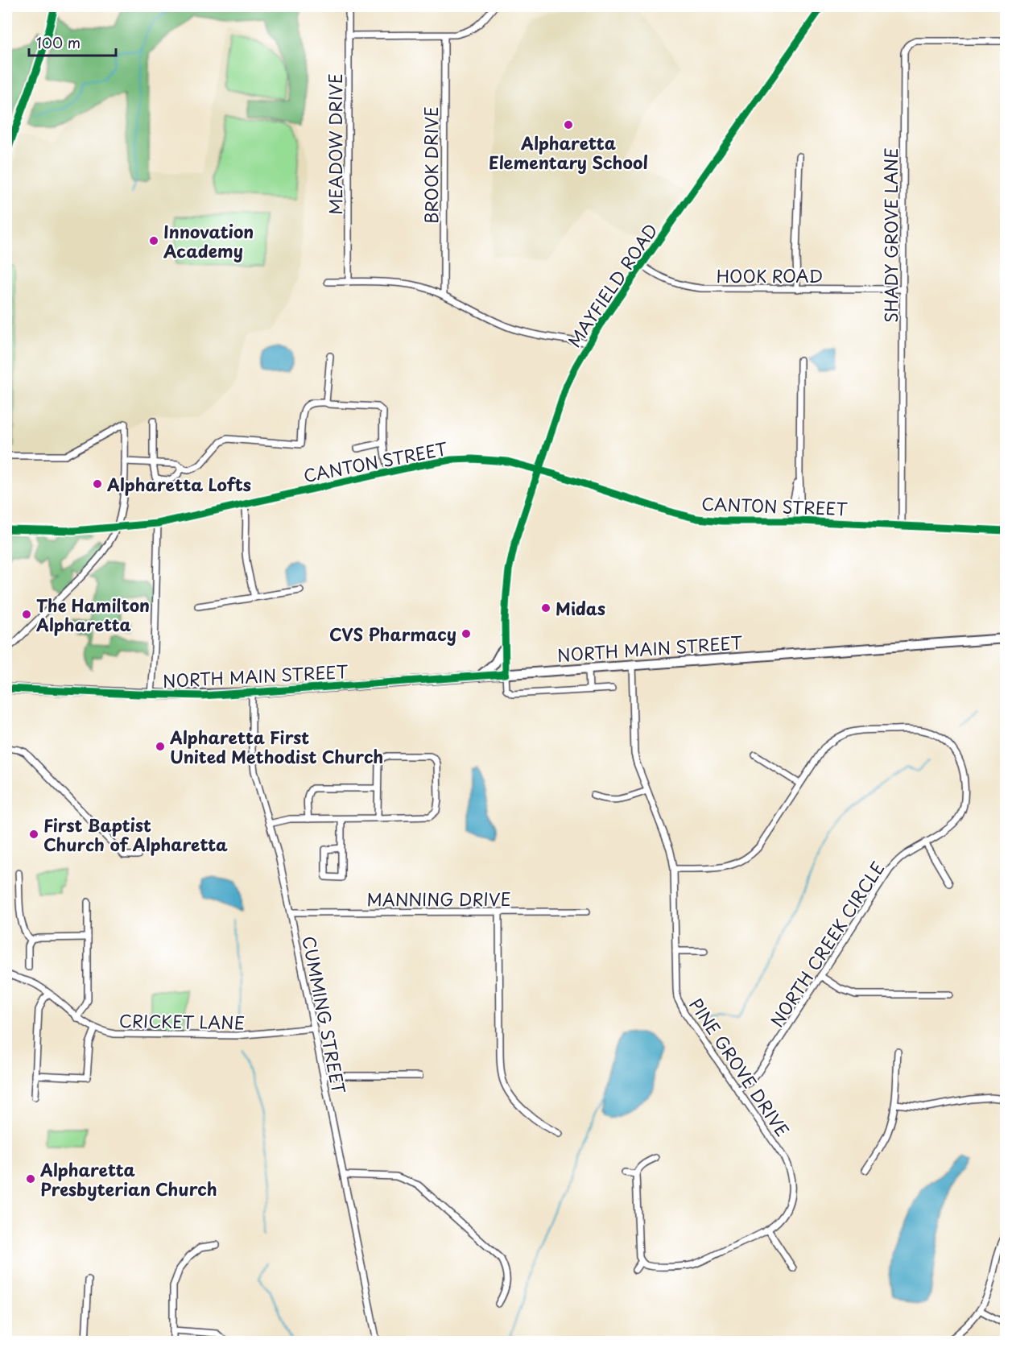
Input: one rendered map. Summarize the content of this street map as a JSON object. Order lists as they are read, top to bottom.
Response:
{
  "streets": {
    "main road": ["NORTH MAIN STREET"],
    "street": [
      "MEADOW DRIVE",
      "BROOK DRIVE",
      "SHADY GROVE LANE",
      "HOOK ROAD",
      "MAYFIELD ROAD",
      "CANTON STREET",
      "MANNING DRIVE",
      "NORTH CREEK CIRCLE",
      "CUMMING STREET",
      "CRICKET LANE",
      "PINE GROVE DRIVE"
    ]
  },
  "crossings": [
    ["SHADY GROVE LANE", "HOOK ROAD"],
    ["SHADY GROVE LANE", "CANTON STREET"],
    ["HOOK ROAD", "MAYFIELD ROAD"],
    ["MAYFIELD ROAD", "CANTON STREET"],
    ["MAYFIELD ROAD", "NORTH MAIN STREET"],
    ["NORTH MAIN STREET", "CUMMING STREET"],
    ["NORTH MAIN STREET", "PINE GROVE DRIVE"],
    ["MANNING DRIVE", "CUMMING STREET"],
    ["NORTH CREEK CIRCLE", "PINE GROVE DRIVE"],
    ["CUMMING STREET", "CRICKET LANE"]
  ],
  "places": [
    "Alpharetta Elementary School",
    "Innovation Academy",
    "Alpharetta Lofts",
    "Midas",
    "The Hamilton Alpharetta",
    "CVS Pharmacy",
    "Alpharetta First United Methodist Church",
    "First Baptist Church of Alpharetta",
    "Alpharetta Presbyterian Church"
  ],
  "scale_bar": "100 m"
}
